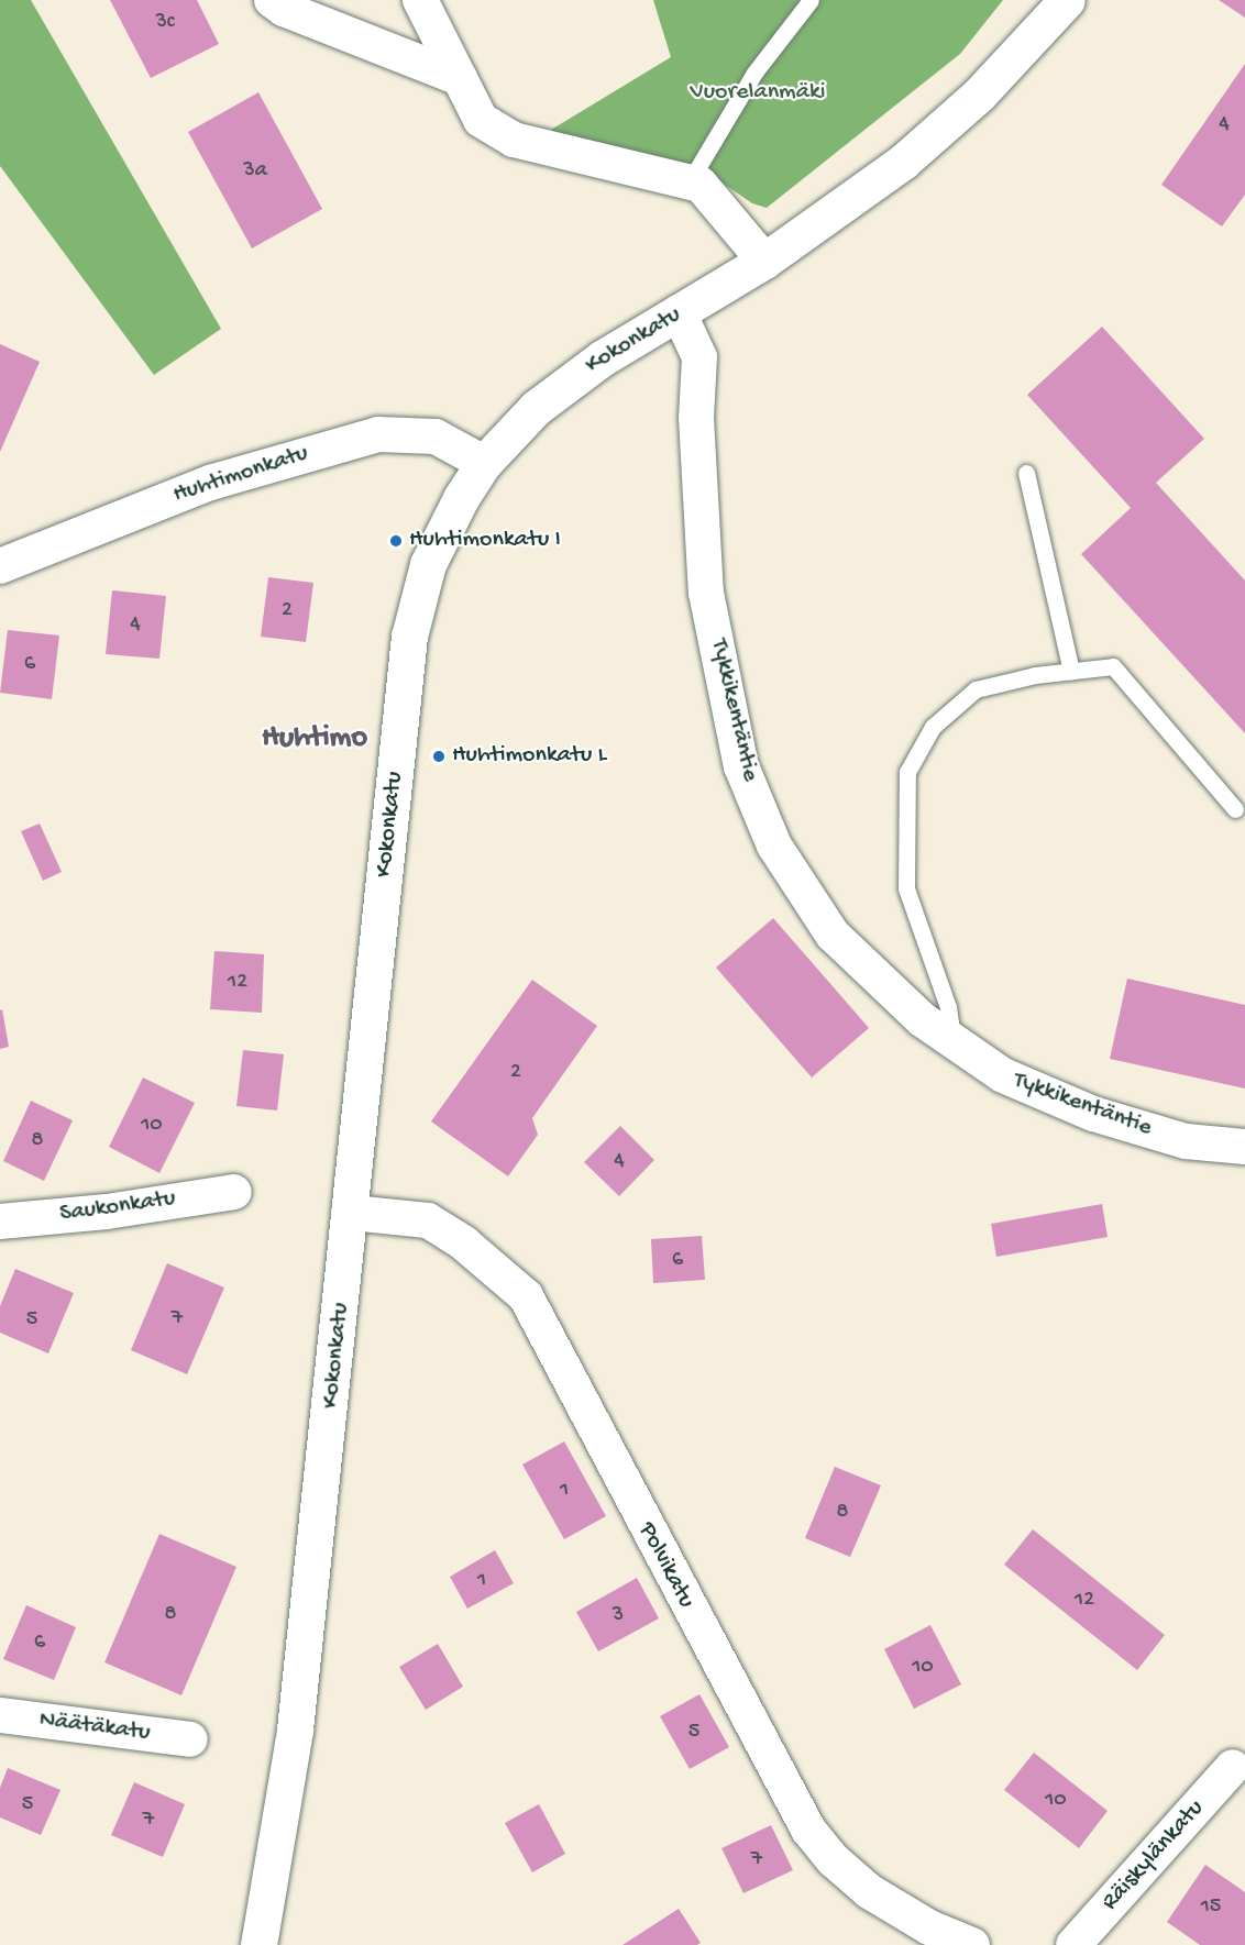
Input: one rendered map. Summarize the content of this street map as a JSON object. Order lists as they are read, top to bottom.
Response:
{
  "streets": {
    "street": [
      "Kokonkatu",
      "Huhtimonkatu",
      "Tykkikentäntie",
      "Saukonkatu",
      "Polvikatu",
      "Näätäkatu",
      "Räiskylänkatu"
    ]
  },
  "crossings": [
    ["Kokonkatu", "Huhtimonkatu"],
    ["Kokonkatu", "Tykkikentäntie"],
    ["Kokonkatu", "Polvikatu"]
  ],
  "districts": ["Huhtimo"],
  "parks": ["Vuorelanmäki"],
  "places": ["Huhtimonkatu I", "Huhtimonkatu L"],
  "house_numbers": [
    "3c",
    "4",
    "3a",
    "2",
    "4",
    "6",
    "12",
    "2",
    "10",
    "8",
    "4",
    "6",
    "7",
    "5",
    "1",
    "8",
    "1",
    "12",
    "8",
    "3",
    "6",
    "10",
    "5",
    "10",
    "5",
    "7",
    "7",
    "15"
  ]
}
